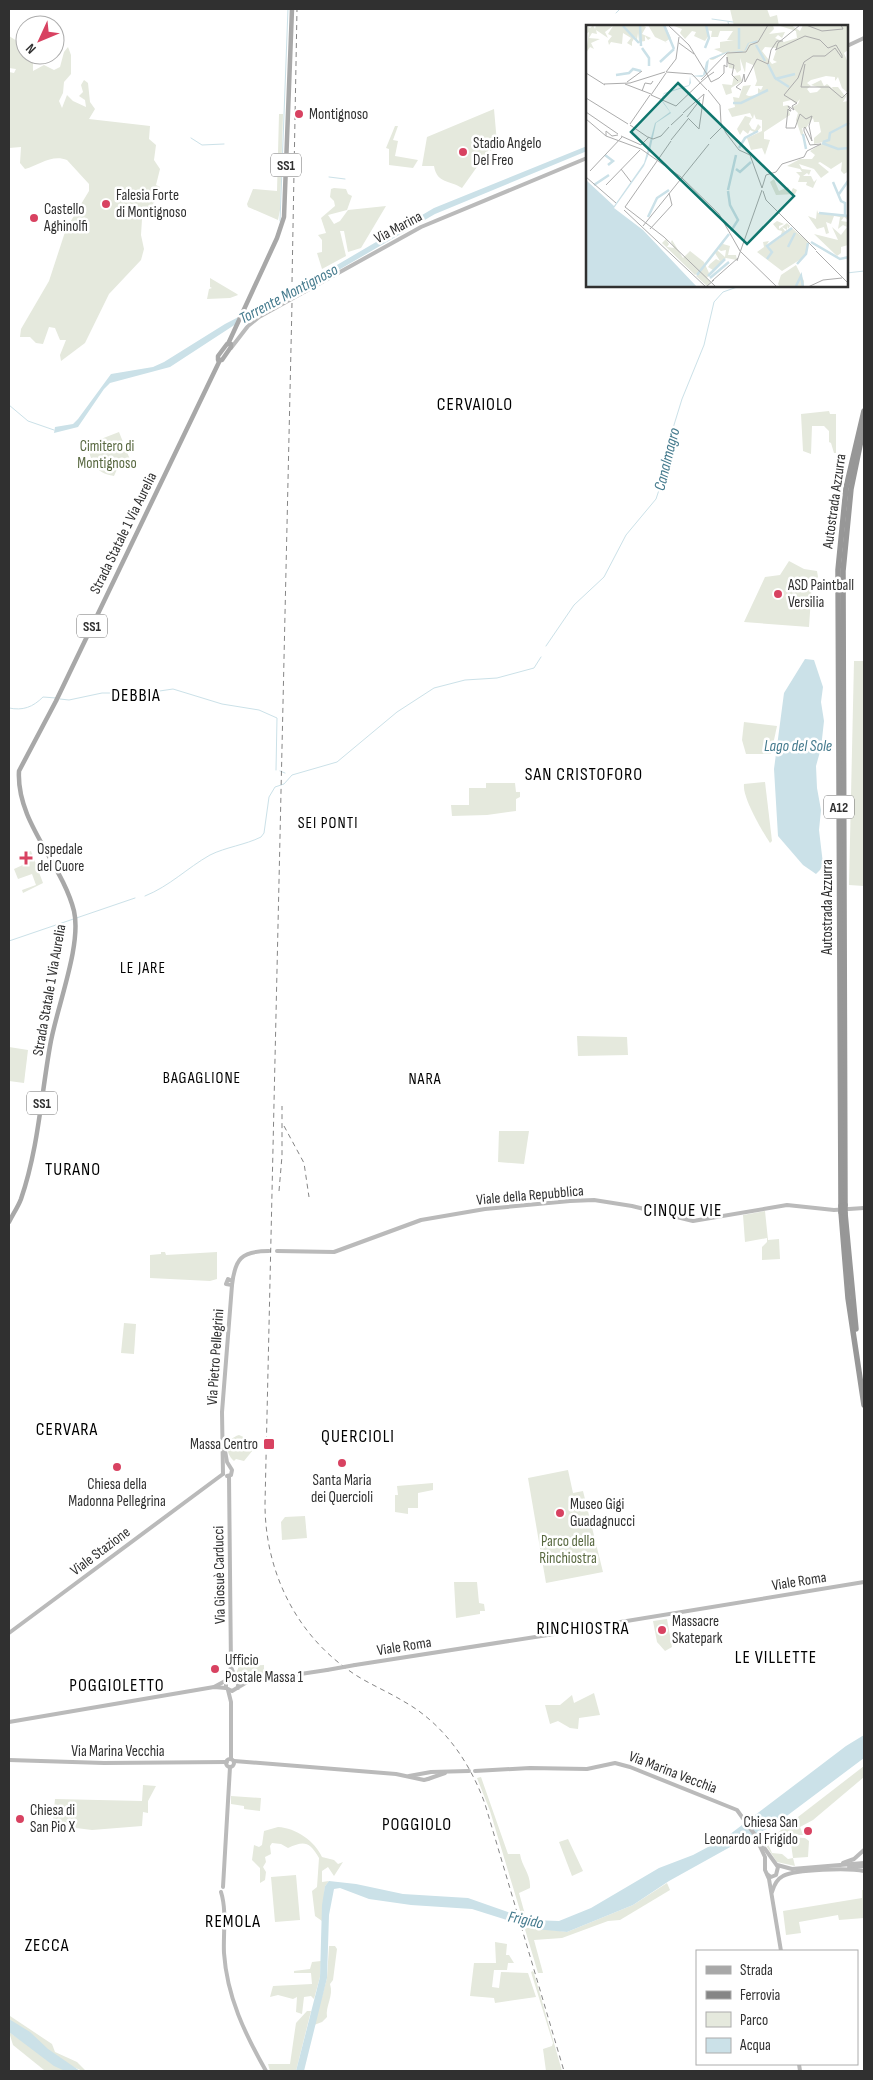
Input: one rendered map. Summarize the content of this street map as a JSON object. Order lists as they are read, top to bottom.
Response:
{
  "streets": {
    "highway": ["Autostrada Azzurra", "A12"],
    "main road": [
      "SS1",
      "Via Marina",
      "Strada Statale 1 Via Aurelia",
      "Viale della Repubblica",
      "Via Pietro Pellegrini",
      "Viale Stazione",
      "Via Giosuè Carducci",
      "Viale Roma",
      "Via Marina Vecchia"
    ]
  },
  "crossings": [
    ["Via Marina", "Strada Statale 1 Via Aurelia"],
    ["Via Pietro Pellegrini", "Via Giosuè Carducci"],
    ["Via Giosuè Carducci", "Viale Roma"]
  ],
  "districts": [
    "CERVAIOLO",
    "DEBBIA",
    "SAN CRISTOFORO",
    "SEI PONTI",
    "LE JARE",
    "BAGAGLIONE",
    "NARA",
    "TURANO",
    "CINQUE VIE",
    "CERVARA",
    "QUERCIOLI",
    "RINCHIOSTRA",
    "LE VILLETTE",
    "POGGIOLETTO",
    "POGGIOLO",
    "REMOLA",
    "ZECCA"
  ],
  "water": [
    "Torrente Montignoso",
    "Canalmagro",
    "Lago del Sole",
    "Frigido"
  ],
  "parks": ["Cimitero di Montignoso", "Parco della Rinchiostra"],
  "places": {
    "other": [
      "Montignoso",
      "Stadio Angelo Del Freo",
      "Falesia Forte di Montignoso",
      "Castello Aghinolfi",
      "ASD Paintball Versilia",
      "Santa Maria dei Quercioli",
      "Chiesa della Madonna Pellegrina",
      "Museo Gigi Guadagnucci",
      "Massacre Skatepark",
      "Ufficio Postale Massa 1",
      "Chiesa di San Pio X",
      "Chiesa San Leonardo al Frigido"
    ],
    "health": ["Ospedale del Cuore"],
    "transit": ["Massa Centro"]
  },
  "legend": [
    "Strada",
    "Ferrovia",
    "Parco",
    "Acqua"
  ],
  "north": "bottom left"
}
